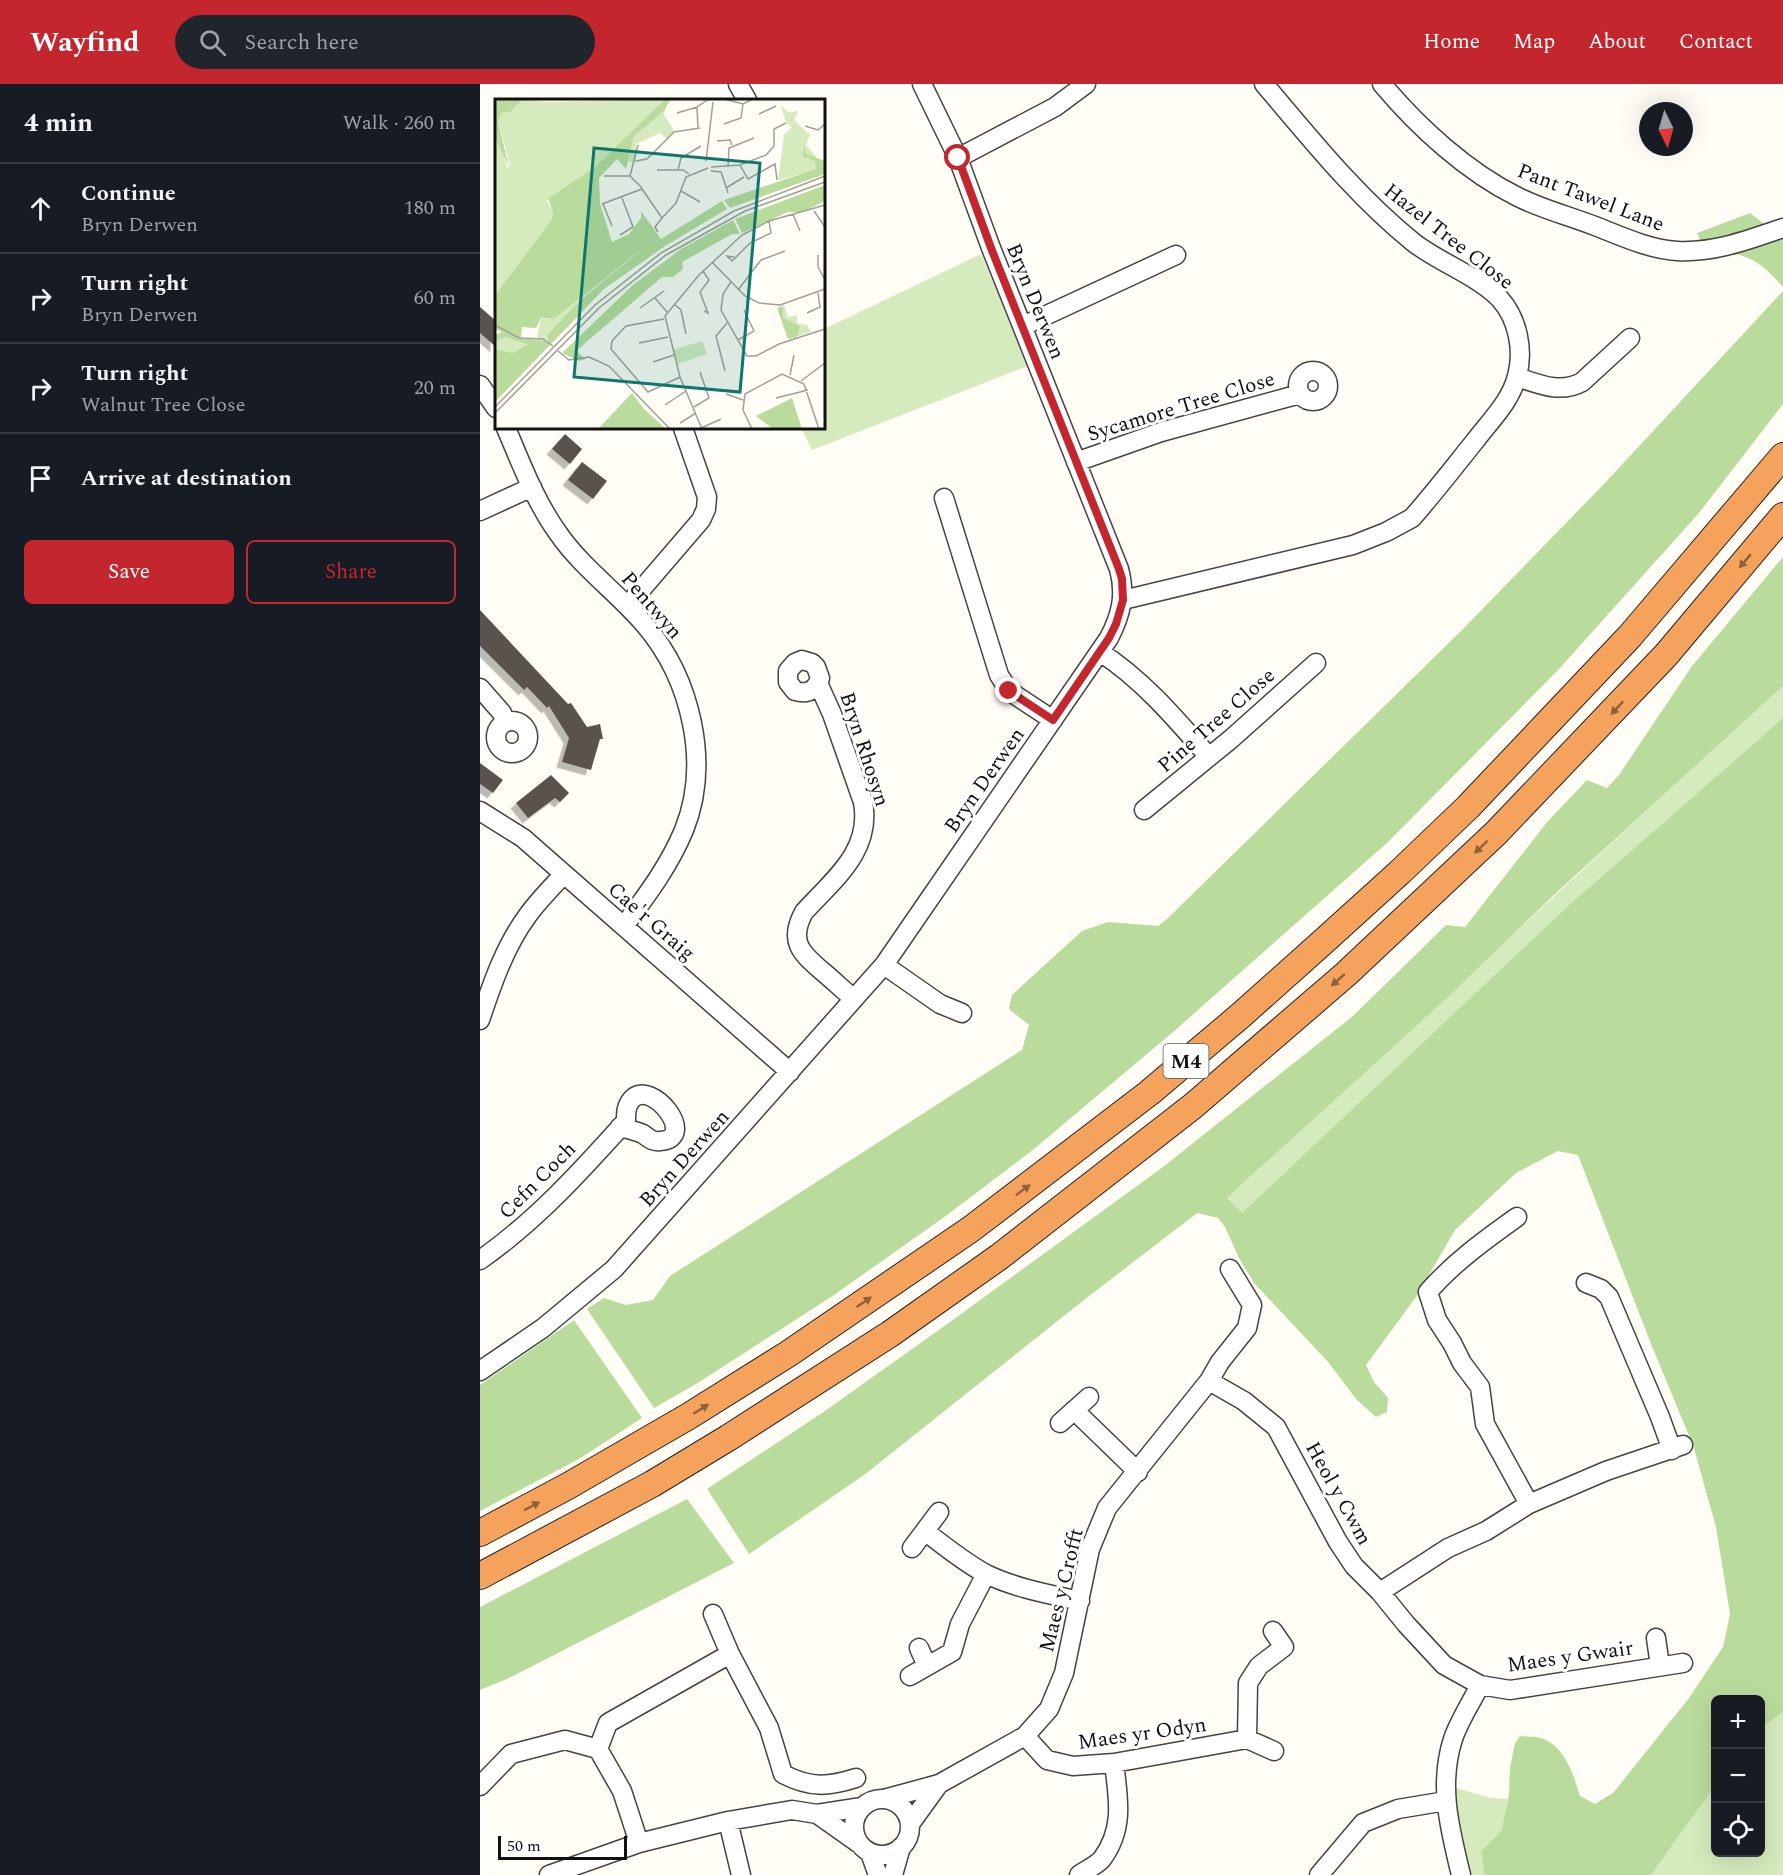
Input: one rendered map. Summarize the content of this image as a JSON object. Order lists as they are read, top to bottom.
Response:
{
  "streets": {
    "highway": ["M4"],
    "street": [
      "Pant Tawel Lane",
      "Hazel Tree Close",
      "Bryn Derwen",
      "Sycamore Tree Close",
      "Pentwyn",
      "Pine Tree Close",
      "Bryn Rhosyn",
      "Cae'r Graig",
      "Cefn Coch",
      "Heol y Cwm",
      "Maes y Crofft",
      "Maes y Gwair",
      "Maes yr Odyn"
    ]
  },
  "crossings": [
    ["Hazel Tree Close", "Bryn Derwen"],
    ["Bryn Derwen", "Sycamore Tree Close"],
    ["Bryn Derwen", "Bryn Rhosyn"],
    ["Bryn Derwen", "Cae'r Graig"],
    ["Pentwyn", "Cae'r Graig"],
    ["Heol y Cwm", "Maes y Crofft"],
    ["Heol y Cwm", "Maes y Gwair"],
    ["Maes y Crofft", "Maes yr Odyn"]
  ],
  "scale_bar": "50 m",
  "north": "bottom",
  "page": {
    "header": "Wayfind",
    "search": "Search here",
    "nav": [
      "Home",
      "Map",
      "About",
      "Contact"
    ],
    "heading": ["4 min", "Walk · 260 m"],
    "list": [
      ["Continue", "Bryn Derwen", "180 m"],
      ["Turn right", "Bryn Derwen", "60 m"],
      ["Turn right", "Walnut Tree Close", "20 m"],
      "Arrive at destination"
    ],
    "buttons": ["Save", "Share"],
    "map_buttons": ["+", "−"],
    "scale": "50 m"
  }
}
